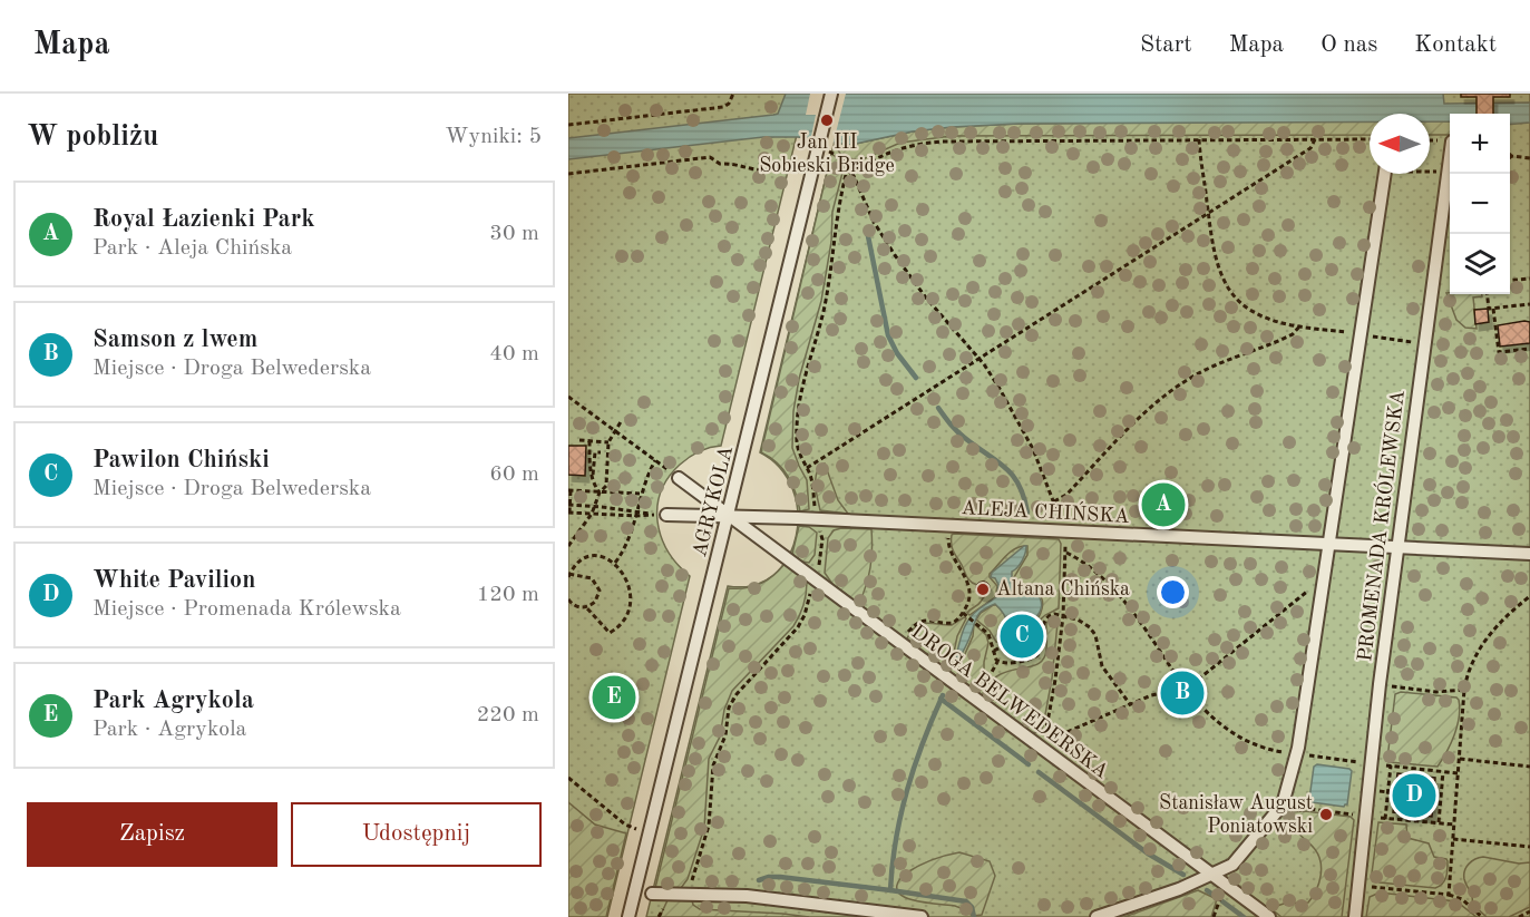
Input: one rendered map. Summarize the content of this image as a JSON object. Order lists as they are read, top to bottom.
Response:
{
  "streets": {
    "street": [
      "AGRYKOLA",
      "ALEJA CHIŃSKA",
      "PROMENADA KRÓLEWSKA",
      "DROGA BELWEDERSKA"
    ]
  },
  "crossings": [
    ["AGRYKOLA", "ALEJA CHIŃSKA"],
    ["AGRYKOLA", "DROGA BELWEDERSKA"],
    ["ALEJA CHIŃSKA", "PROMENADA KRÓLEWSKA"],
    ["ALEJA CHIŃSKA", "DROGA BELWEDERSKA"]
  ],
  "places": ["Jan III Sobieski Bridge", "Altana Chińska", "Stanisław August Poniatowski"],
  "north": "left",
  "page": {
    "header": "Mapa",
    "nav": [
      "Start",
      "Mapa",
      "O nas",
      "Kontakt"
    ],
    "heading": ["W pobliżu", "Wyniki: 5"],
    "map_buttons": ["+", "−"],
    "list": [
      {
        "mark": "A",
        "name": "Royal Łazienki Park",
        "note": "Park · Aleja Chińska",
        "value": "30 m"
      },
      {
        "mark": "B",
        "name": "Samson z lwem",
        "note": "Miejsce · Droga Belwederska",
        "value": "40 m"
      },
      {
        "mark": "C",
        "name": "Pawilon Chiński",
        "note": "Miejsce · Droga Belwederska",
        "value": "60 m"
      },
      {
        "mark": "D",
        "name": "White Pavilion",
        "note": "Miejsce · Promenada Królewska",
        "value": "120 m"
      },
      {
        "mark": "E",
        "name": "Park Agrykola",
        "note": "Park · Agrykola",
        "value": "220 m"
      }
    ],
    "pins": [
      "A",
      "C",
      "B",
      "E",
      "D"
    ],
    "buttons": ["Zapisz", "Udostępnij"]
  }
}
